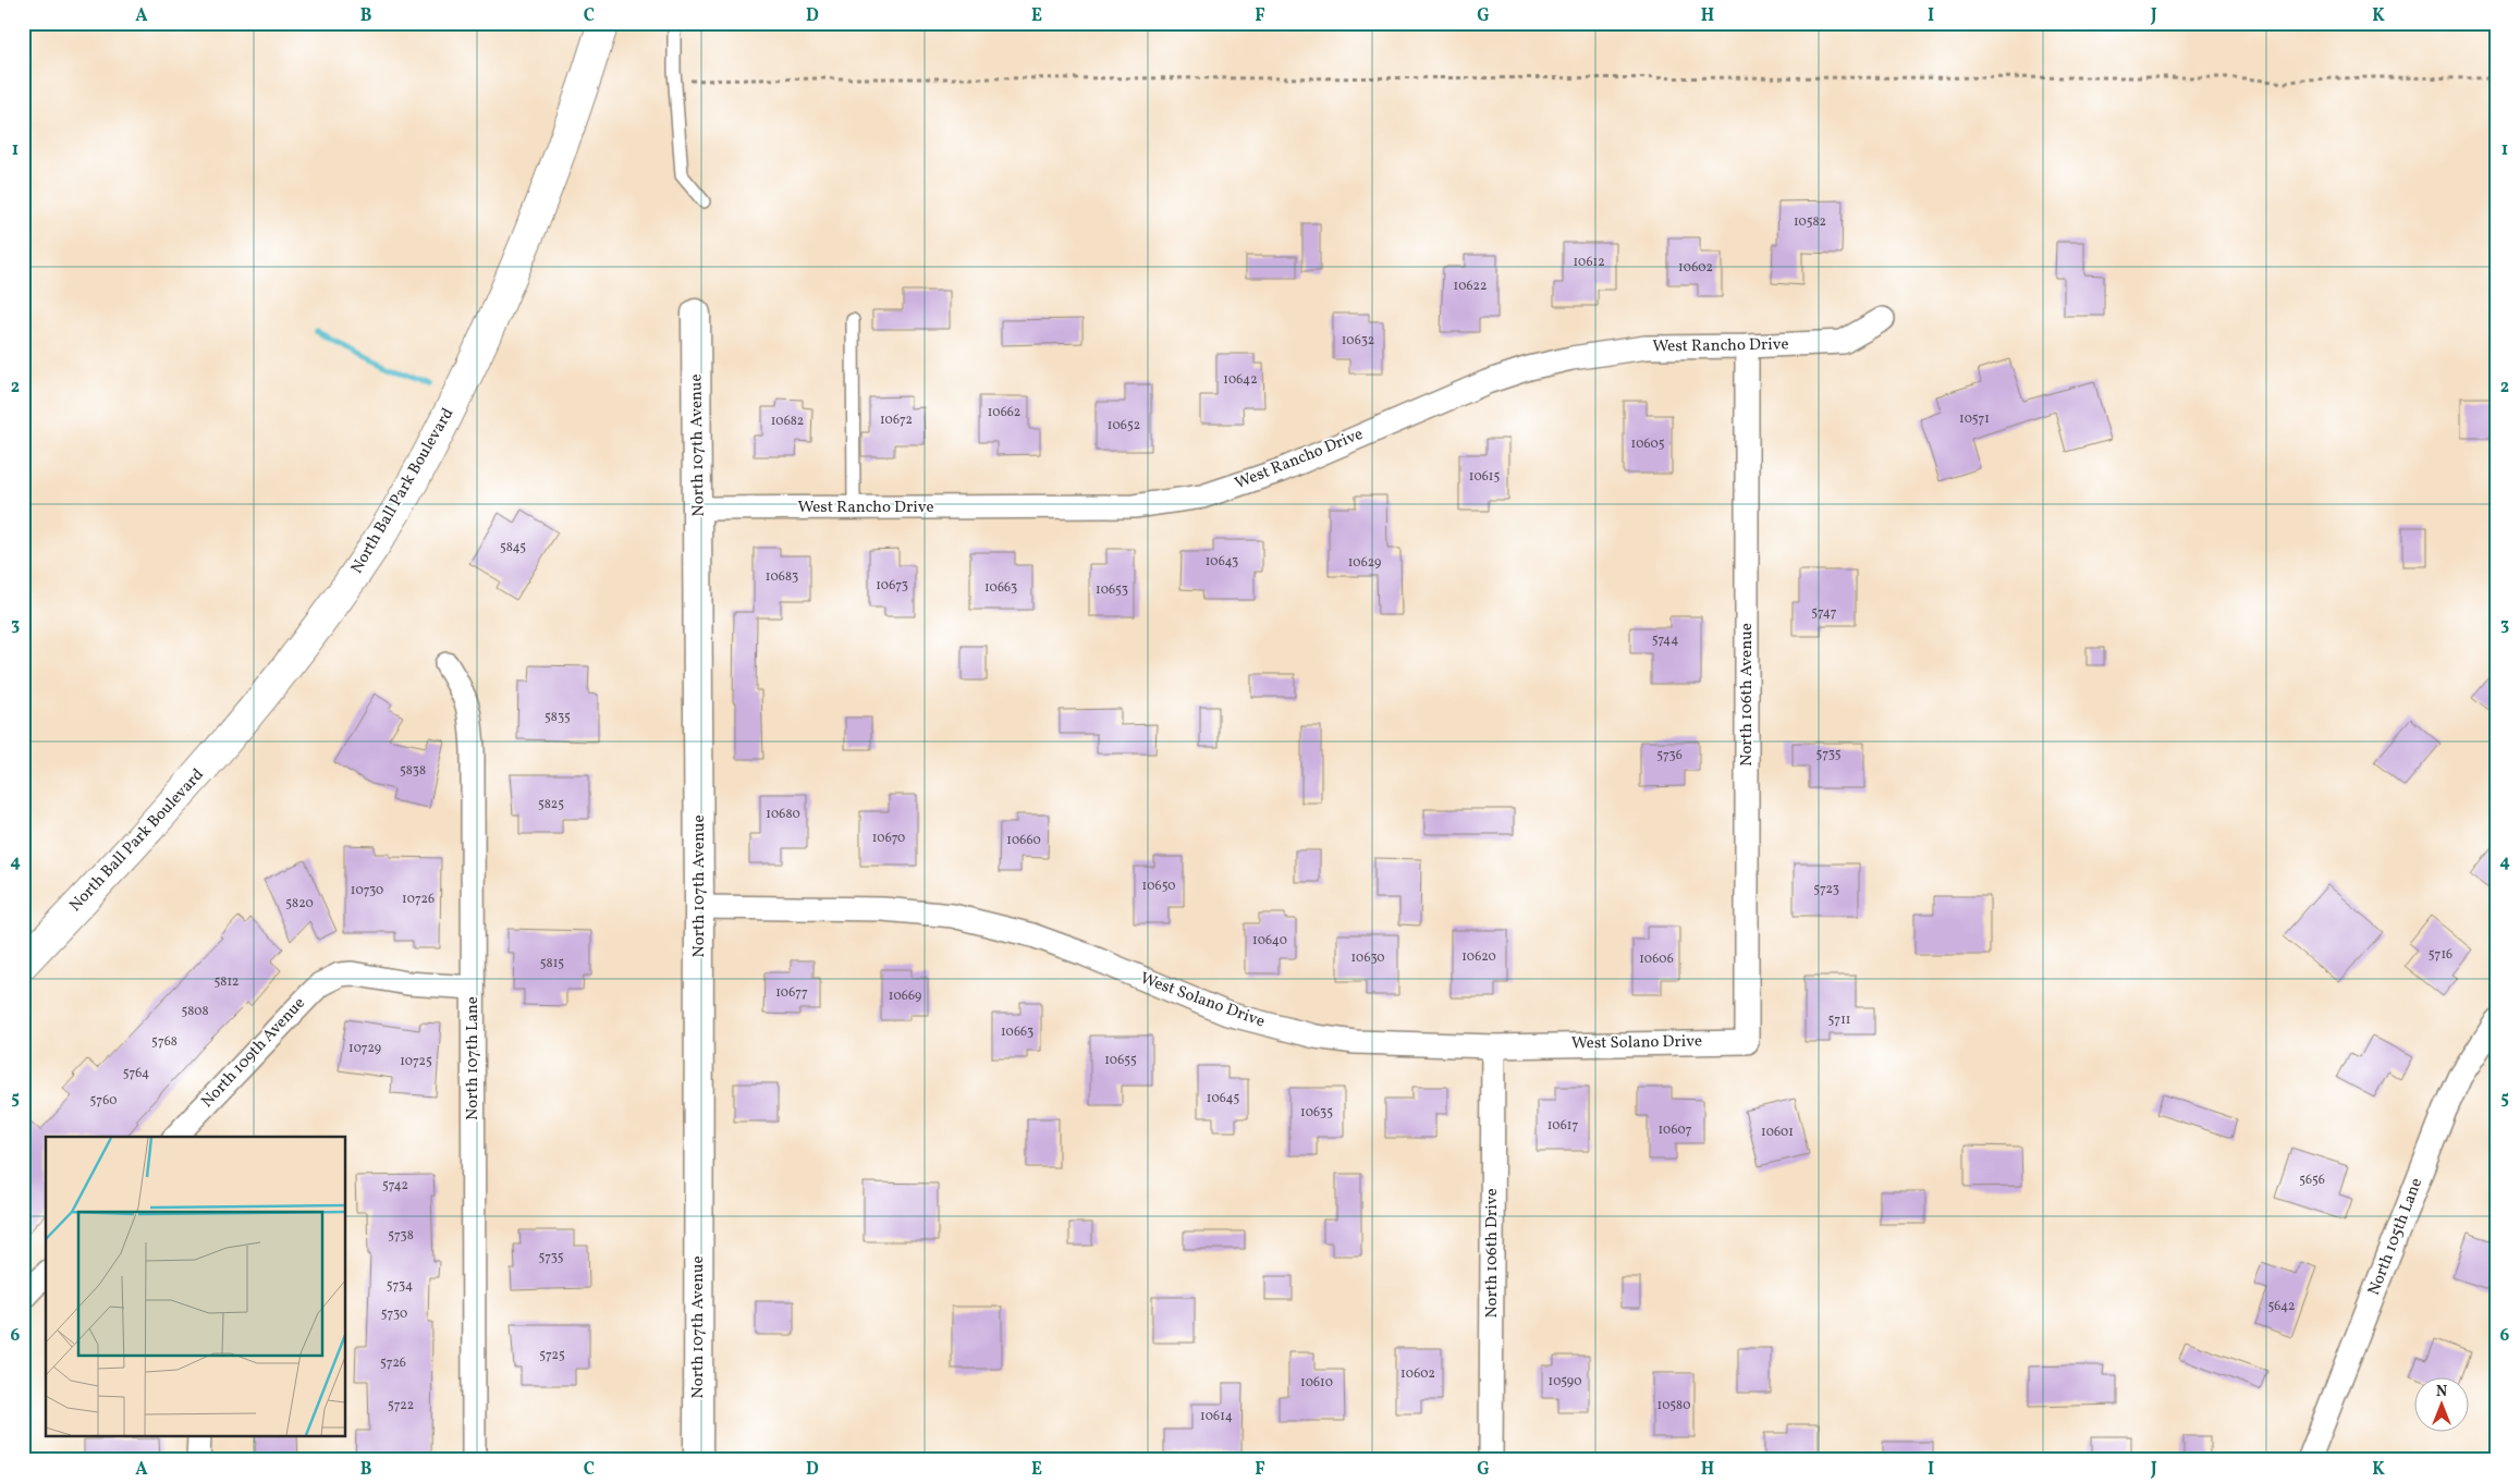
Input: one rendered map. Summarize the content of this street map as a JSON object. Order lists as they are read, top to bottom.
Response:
{
  "streets": {
    "main road": ["North Ball Park Boulevard"],
    "street": [
      "West Rancho Drive",
      "North 107th Avenue",
      "North 106th Avenue",
      "West Solano Drive",
      "North 109th Avenue",
      "North 107th Lane",
      "North 105th Lane",
      "North 106th Drive"
    ]
  },
  "crossings": [
    ["West Rancho Drive", "North 107th Avenue"],
    ["West Rancho Drive", "North 106th Avenue"],
    ["North 107th Avenue", "West Solano Drive"],
    ["North 106th Avenue", "West Solano Drive"],
    ["West Solano Drive", "North 106th Drive"],
    ["North 109th Avenue", "North 107th Lane"]
  ],
  "house_numbers": [
    "10582",
    "10612",
    "10602",
    "10622",
    "10632",
    "10642",
    "10662",
    "10571",
    "10672",
    "10682",
    "10652",
    "10605",
    "10615",
    "5845",
    "10643",
    "10629",
    "10683",
    "10673",
    "10663",
    "10653",
    "5747",
    "5744",
    "5835",
    "5735",
    "5736",
    "5838",
    "5825",
    "10680",
    "10670",
    "10660",
    "10650",
    "5723",
    "10730",
    "10726",
    "5820",
    "10640",
    "5716",
    "10620",
    "10630",
    "10606",
    "5815",
    "5812",
    "10677",
    "10669",
    "5808",
    "5711",
    "10663",
    "5768",
    "10729",
    "10655",
    "10725",
    "5764",
    "10645",
    "5760",
    "10635",
    "10617",
    "10607",
    "10601",
    "5656",
    "5742",
    "5738",
    "5735",
    "5734",
    "5642",
    "5730",
    "5725",
    "5726",
    "10602",
    "10590",
    "10610",
    "5722",
    "10580",
    "10614"
  ],
  "north": "top",
  "grid": {
    "columns": [
      "A",
      "B",
      "C",
      "D",
      "E",
      "F",
      "G",
      "H",
      "I",
      "J",
      "K"
    ],
    "rows": [
      "1",
      "2",
      "3",
      "4",
      "5",
      "6"
    ]
  }
}
